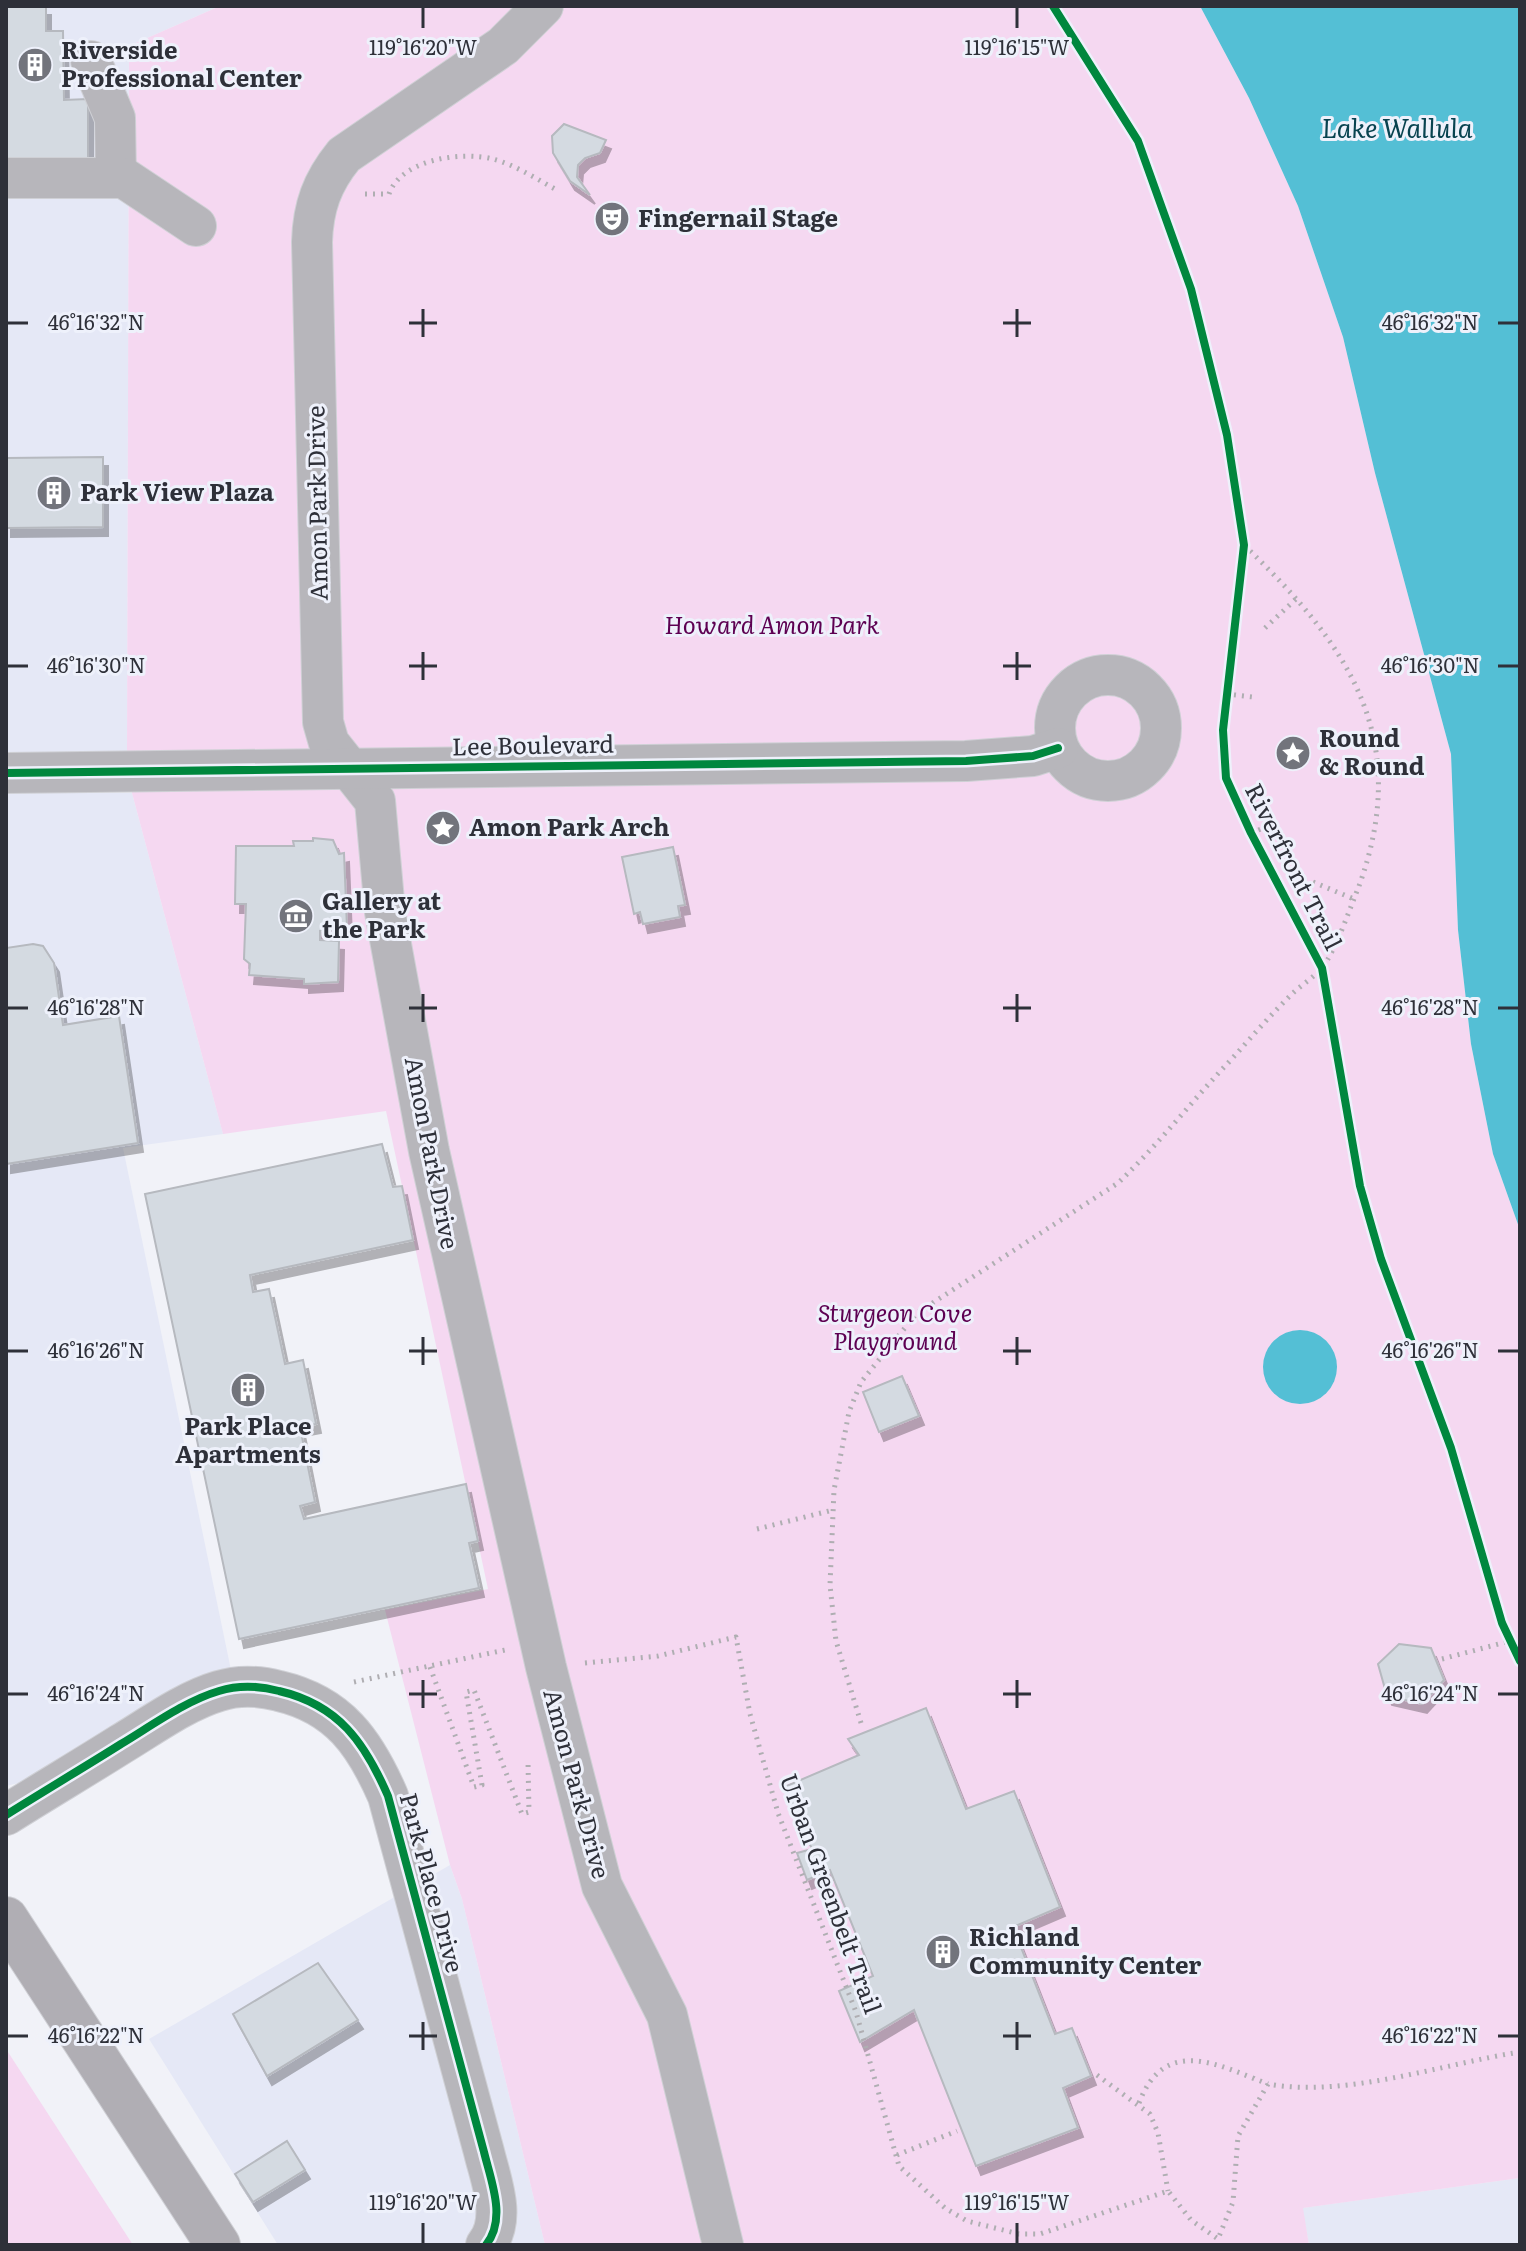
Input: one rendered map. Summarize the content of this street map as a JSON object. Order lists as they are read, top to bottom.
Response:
{
  "streets": {
    "street": ["Amon Park Drive", "Lee Boulevard", "Park Place Drive"],
    "path": ["Urban Greenbelt Trail"],
    "cycle path": ["Riverfront Trail"]
  },
  "crossings": [
    ["Amon Park Drive", "Lee Boulevard"],
    ["Amon Park Drive", "Urban Greenbelt Trail"]
  ],
  "water": ["Lake Wallula"],
  "parks": ["Howard Amon Park", "Sturgeon Cove Playground"],
  "places": {
    "building": [
      "Riverside Professional Center",
      "Park View Plaza",
      "Park Place Apartments",
      "Richland Community Center"
    ],
    "theatre": ["Fingernail Stage"],
    "place": ["Round & Round", "Amon Park Arch"],
    "museum": ["Gallery at the Park"]
  },
  "coordinates": [
    "119°16'20\"W",
    "119°16'15\"W",
    "46°16'32\"N",
    "46°16'30\"N",
    "46°16'28\"N",
    "46°16'26\"N",
    "46°16'24\"N",
    "46°16'22\"N"
  ]
}
